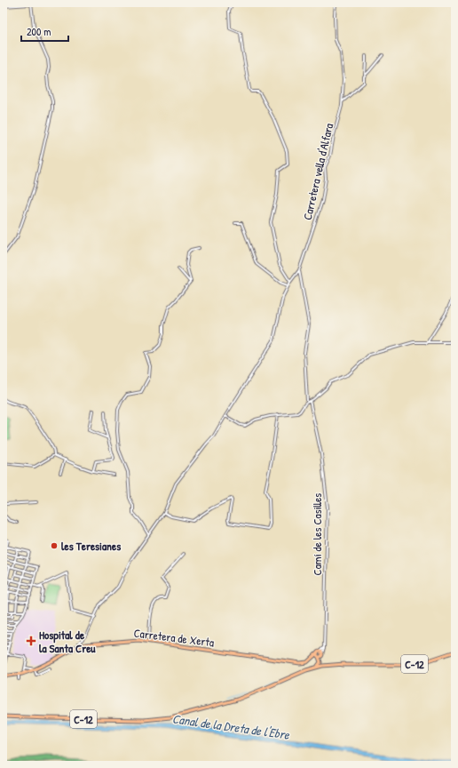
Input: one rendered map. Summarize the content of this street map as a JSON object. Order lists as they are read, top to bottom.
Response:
{
  "streets": {
    "main road": ["Carretera de Xerta", "C-12"],
    "street": ["Carretera vella d'Alfara", "Camí de les Casilles"]
  },
  "crossings": [
    ["Carretera vella d'Alfara", "Camí de les Casilles"],
    ["Carretera vella d'Alfara", "Carretera de Xerta"],
    ["Camí de les Casilles", "Carretera de Xerta"]
  ],
  "water": ["Canal de la Dreta de l'Ebre"],
  "places": {
    "other": ["les Teresianes"],
    "health": ["Hospital de la Santa Creu"]
  },
  "scale_bar": "200 m"
}
